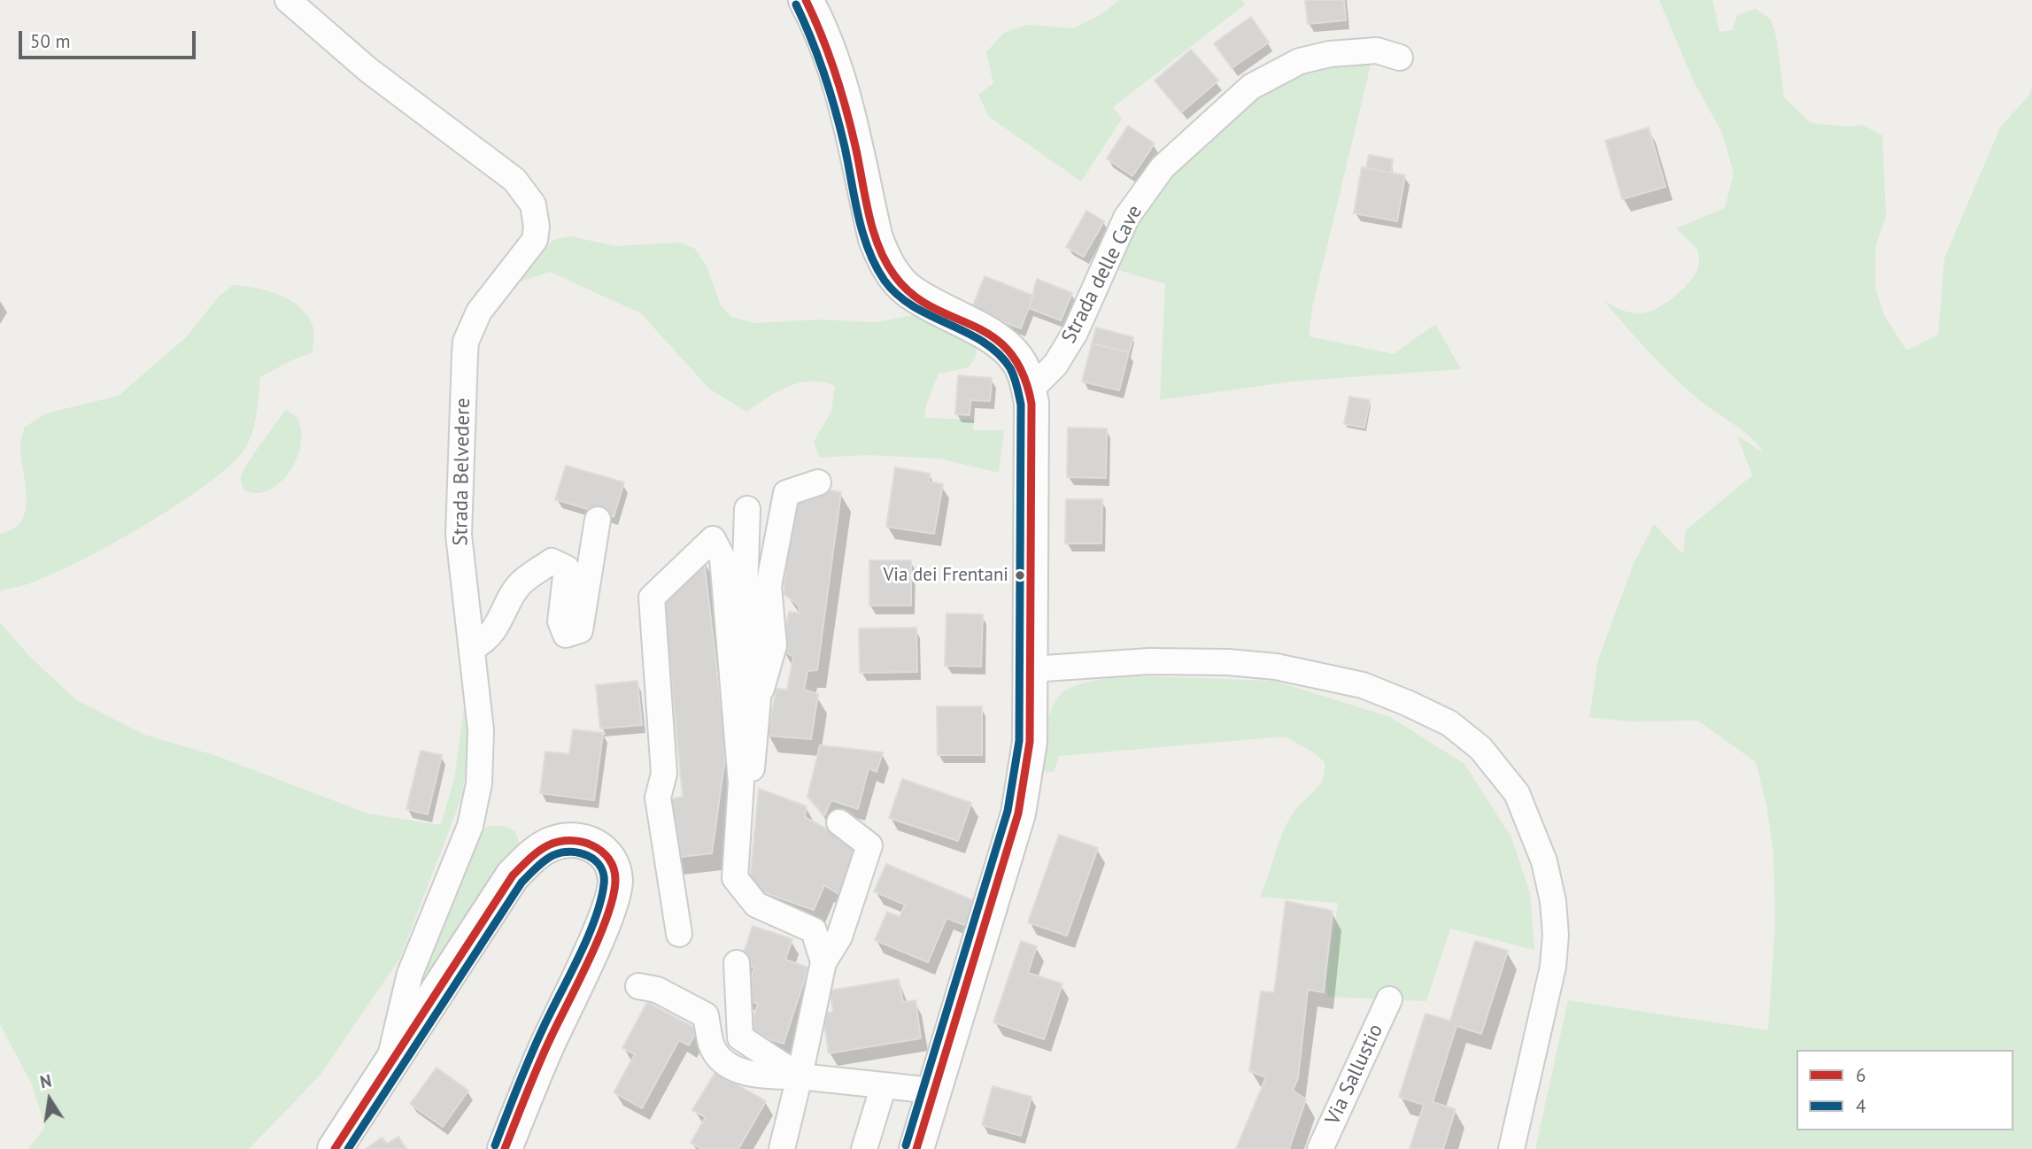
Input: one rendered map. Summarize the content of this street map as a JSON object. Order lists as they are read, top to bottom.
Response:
{
  "streets": {
    "street": ["Strada delle Cave", "Strada Belvedere", "Via Sallustio"]
  },
  "places": ["Via dei Frentani"],
  "lines": ["transit line 6", "transit line 4"],
  "legend": ["6", "4"],
  "scale_bar": "50 m",
  "north": "top"
}
